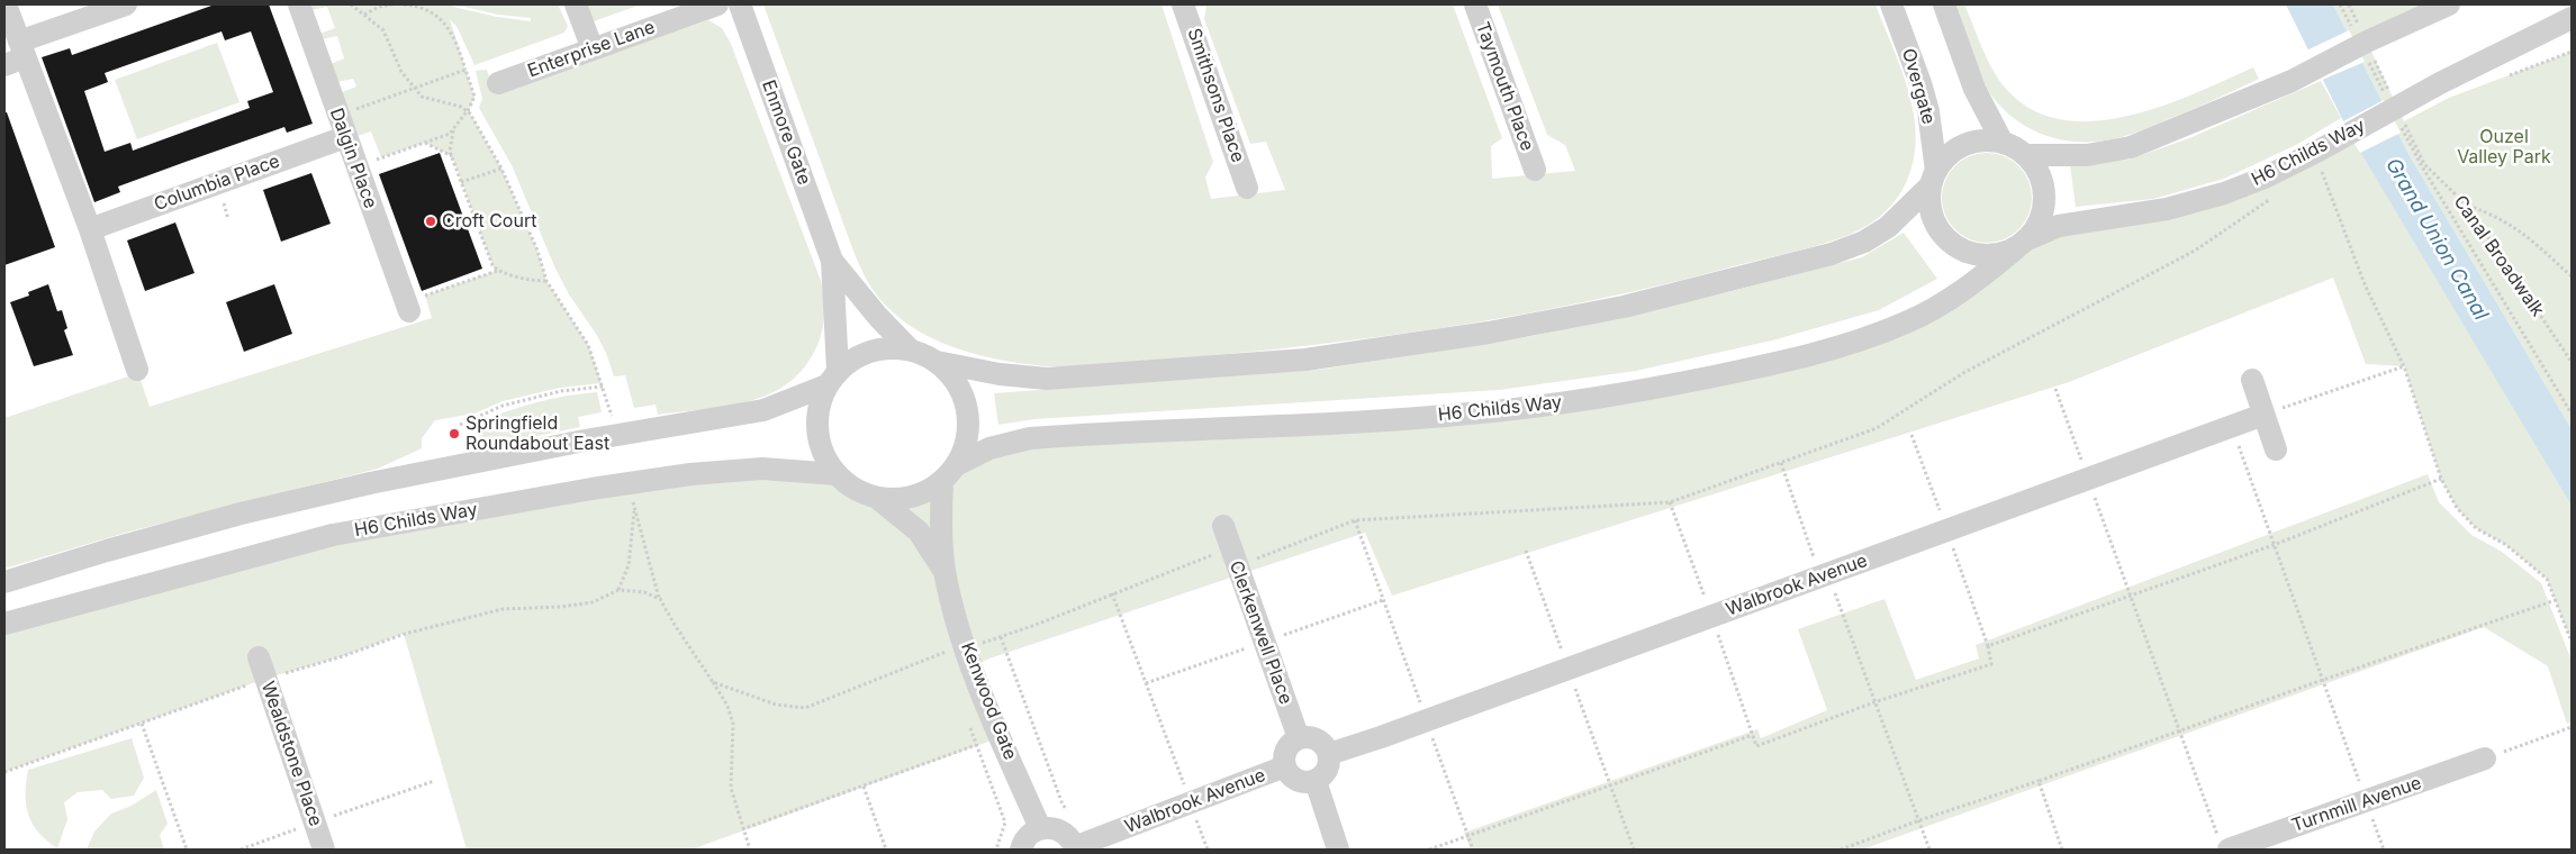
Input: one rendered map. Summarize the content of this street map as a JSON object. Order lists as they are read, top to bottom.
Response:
{
  "streets": {
    "street": [
      "Enterprise Lane",
      "Taymouth Place",
      "Overgate",
      "Smithsons Place",
      "Enmore Gate",
      "H6 Childs Way",
      "Dalgin Place",
      "Columbia Place",
      "Walbrook Avenue",
      "Clerkenwell Place",
      "Kenwood Gate",
      "Wealdstone Place",
      "Turnmill Avenue"
    ],
    "path": ["Canal Broadwalk"]
  },
  "crossings": [
    ["Overgate", "H6 Childs Way"],
    ["Enmore Gate", "H6 Childs Way"],
    ["Enmore Gate", "Kenwood Gate"],
    ["H6 Childs Way", "Kenwood Gate"],
    ["Dalgin Place", "Columbia Place"],
    ["Walbrook Avenue", "Clerkenwell Place"]
  ],
  "water": ["Grand Union Canal"],
  "parks": ["Ouzel Valley Park"],
  "places": ["Croft Court", "Springfield Roundabout East"]
}
